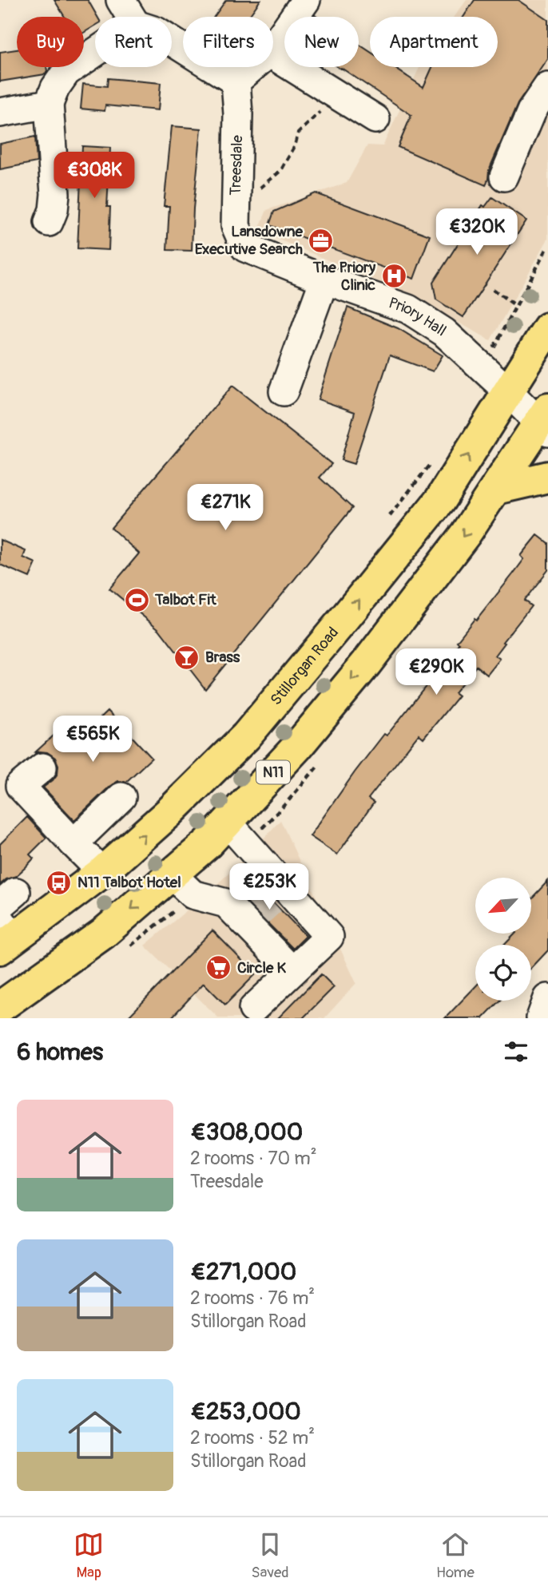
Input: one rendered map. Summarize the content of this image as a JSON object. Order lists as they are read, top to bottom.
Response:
{
  "streets": {
    "highway": ["Stillorgan Road", "N11"],
    "street": ["Treesdale", "Priory Hall"]
  },
  "crossings": [
    ["Treesdale", "Priory Hall"],
    ["Priory Hall", "Stillorgan Road"],
    ["Priory Hall", "N11"]
  ],
  "places": {
    "office": ["Lansdowne Executive Search"],
    "hospital": ["The Priory Clinic"],
    "sports": ["Talbot Fit"],
    "bar": ["Brass"],
    "bus stop": ["N11 Talbot Hotel"],
    "supermarket": ["Circle K"]
  },
  "north": "bottom left",
  "page": {
    "chip": [
      "Buy",
      "Rent",
      "Filters",
      "New",
      "Apartment"
    ],
    "price": [
      "€308K",
      "€320K",
      "€271K",
      "€290K",
      "€565K",
      "€253K"
    ],
    "heading": "6 homes",
    "list": [
      {
        "name": "€308,000",
        "note": "2 rooms · 70 m² · Treesdale"
      },
      {
        "name": "€271,000",
        "note": "2 rooms · 76 m² · Stillorgan Road"
      },
      {
        "name": "€253,000",
        "note": "2 rooms · 52 m² · Stillorgan Road"
      }
    ],
    "tabs": ["Map", "Saved", "Home"]
  }
}
